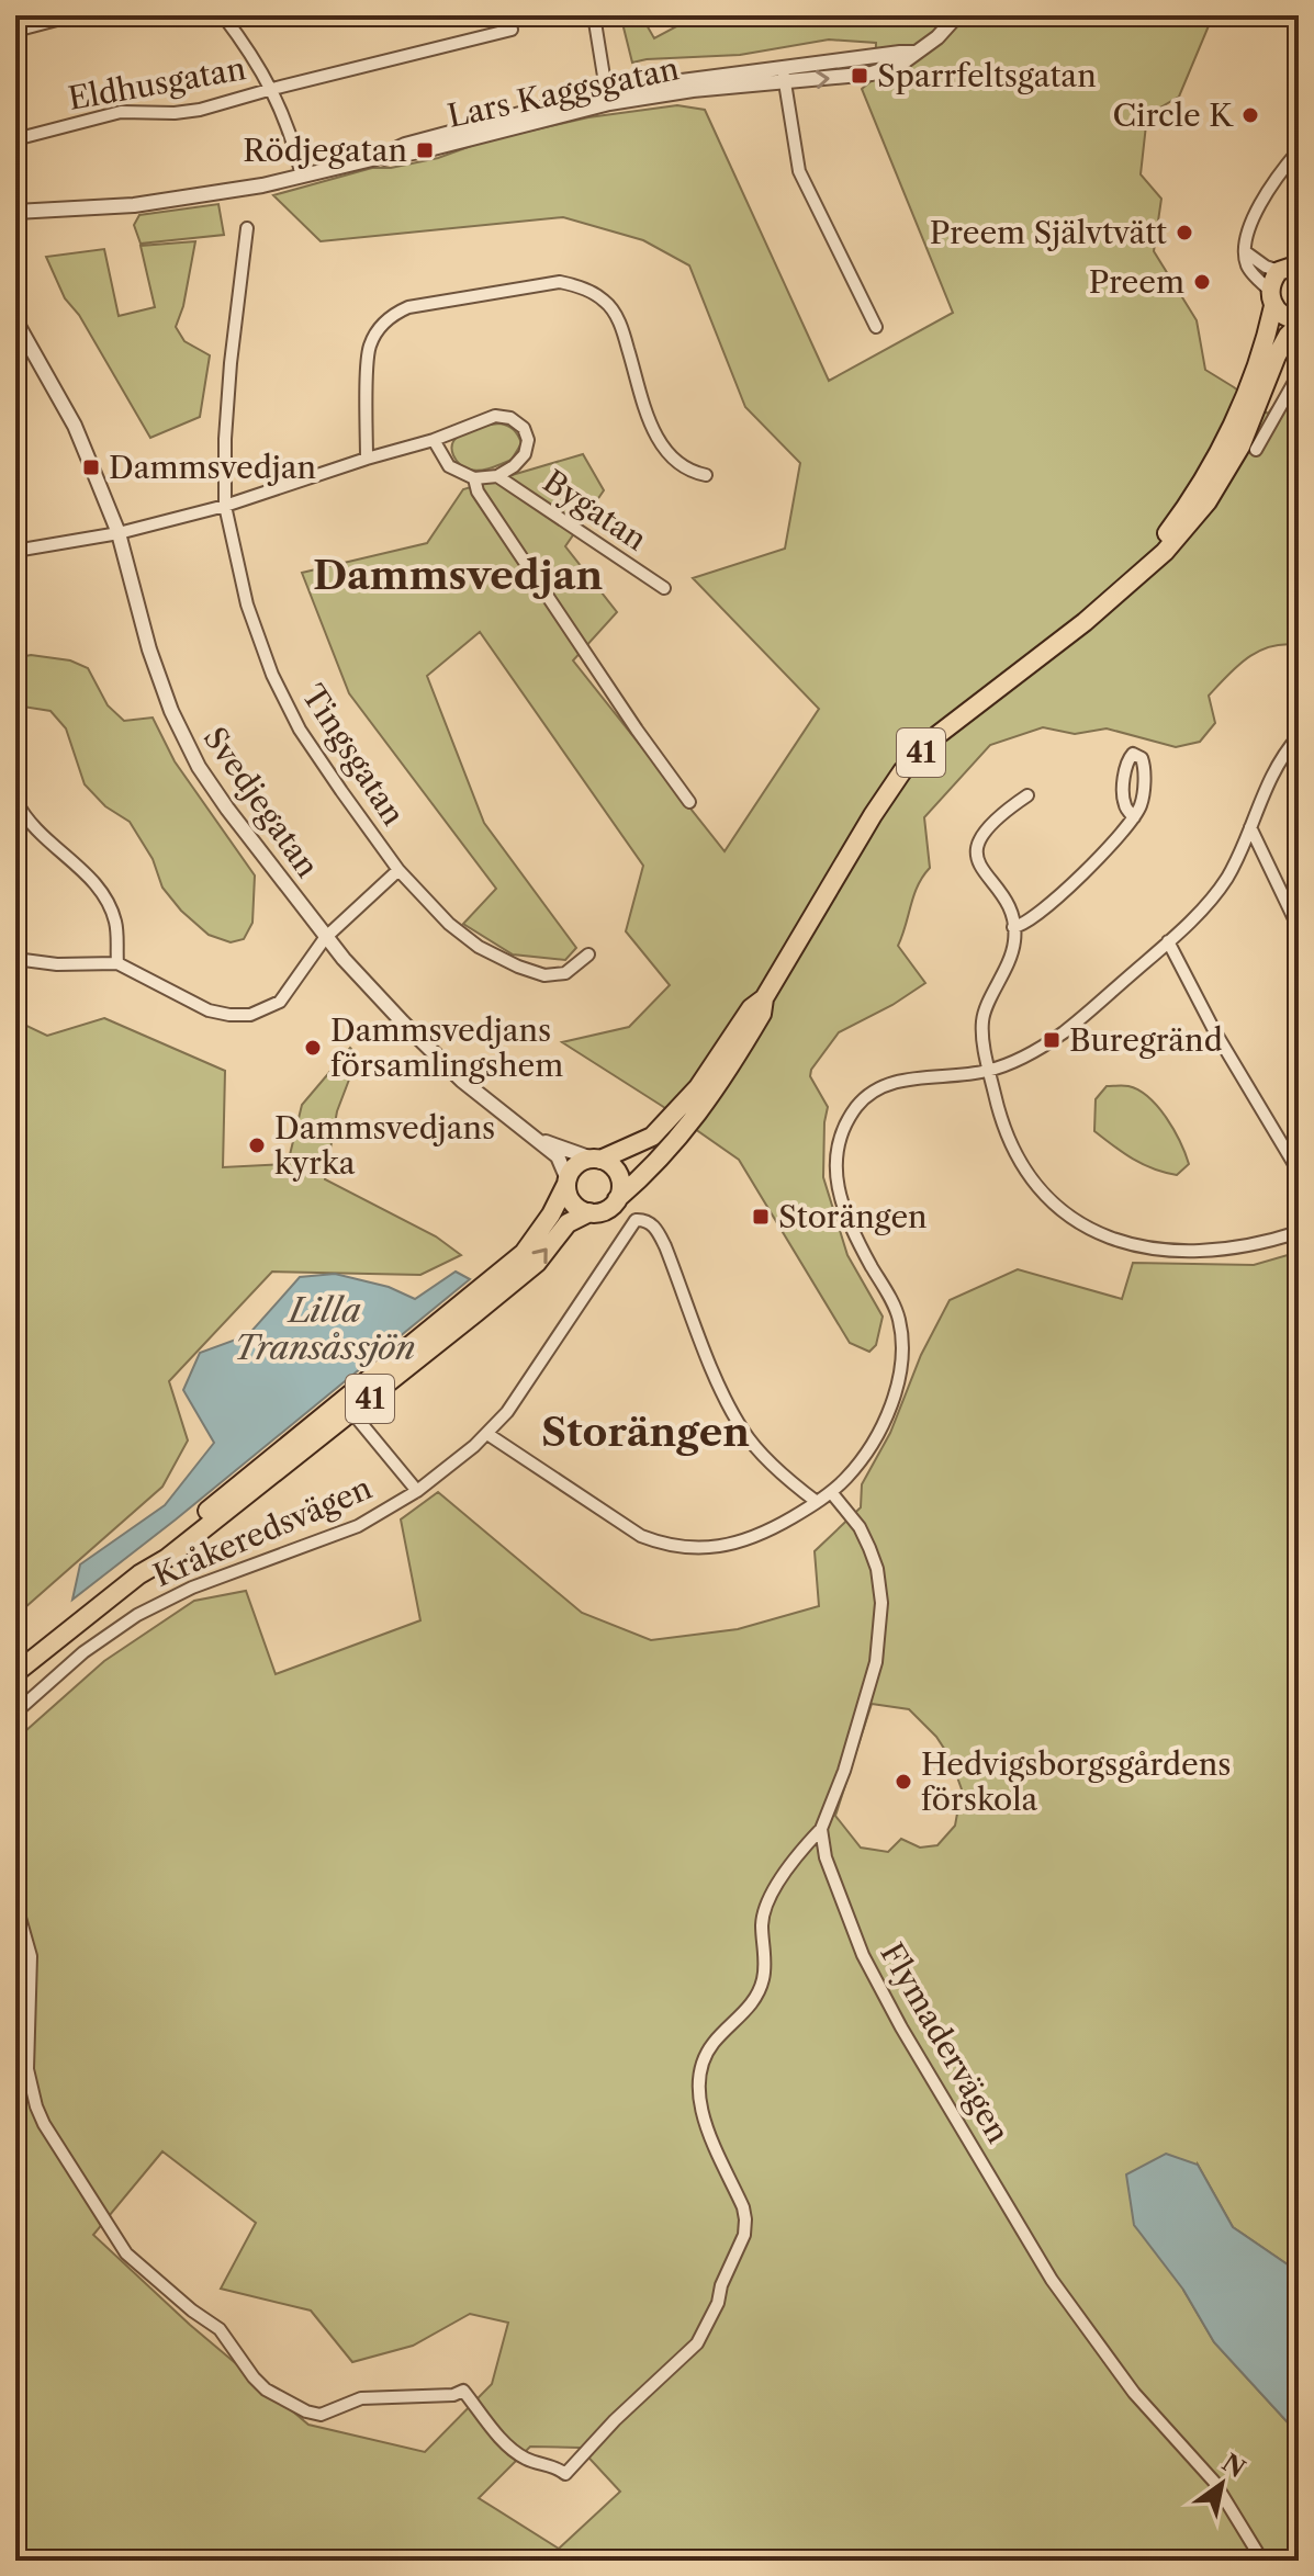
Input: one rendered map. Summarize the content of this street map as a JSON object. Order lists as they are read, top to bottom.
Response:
{
  "streets": {
    "main road": ["41"],
    "street": [
      "Eldhusgatan",
      "Lars Kaggsgatan",
      "Bygatan",
      "Tingsgatan",
      "Svedjegatan",
      "Kråkeredsvägen",
      "Flymadervägen"
    ]
  },
  "crossings": [
    ["Bygatan", "Tingsgatan"],
    ["Bygatan", "Svedjegatan"],
    ["41", "Svedjegatan"]
  ],
  "districts": ["Dammsvedjan", "Storängen"],
  "water": ["Lilla Transåssjön"],
  "places": {
    "transit": [
      "Sparrfeltsgatan",
      "Rödjegatan",
      "Dammsvedjan",
      "Buregränd",
      "Storängen"
    ],
    "other": [
      "Circle K",
      "Preem Självtvätt",
      "Preem",
      "Dammsvedjans församlingshem",
      "Dammsvedjans kyrka",
      "Hedvigsborgsgårdens förskola"
    ]
  },
  "north": "top right"
}
